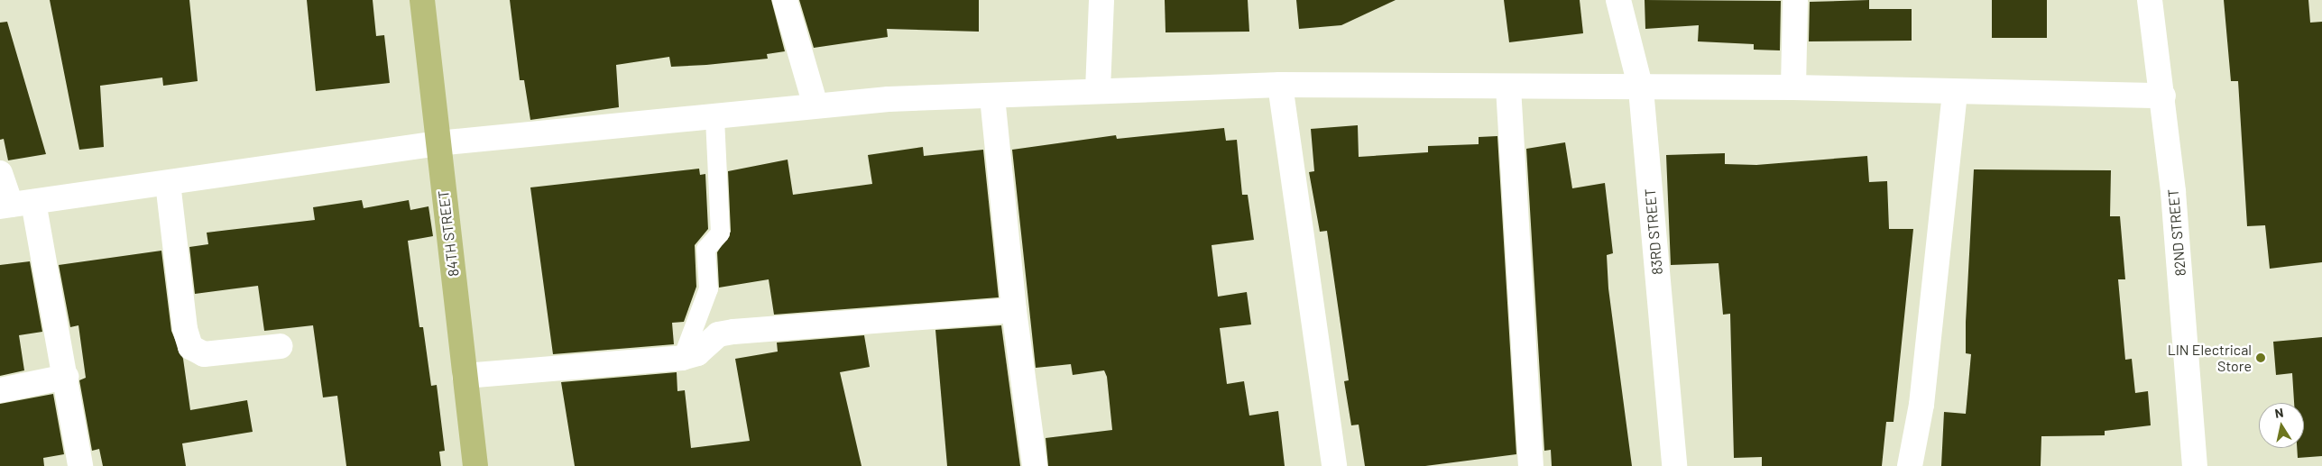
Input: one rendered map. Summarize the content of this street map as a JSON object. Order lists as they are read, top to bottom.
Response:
{
  "streets": {
    "main road": ["84TH STREET"],
    "street": ["83RD STREET", "82ND STREET"]
  },
  "places": ["LIN Electrical Store"],
  "north": "top"
}
